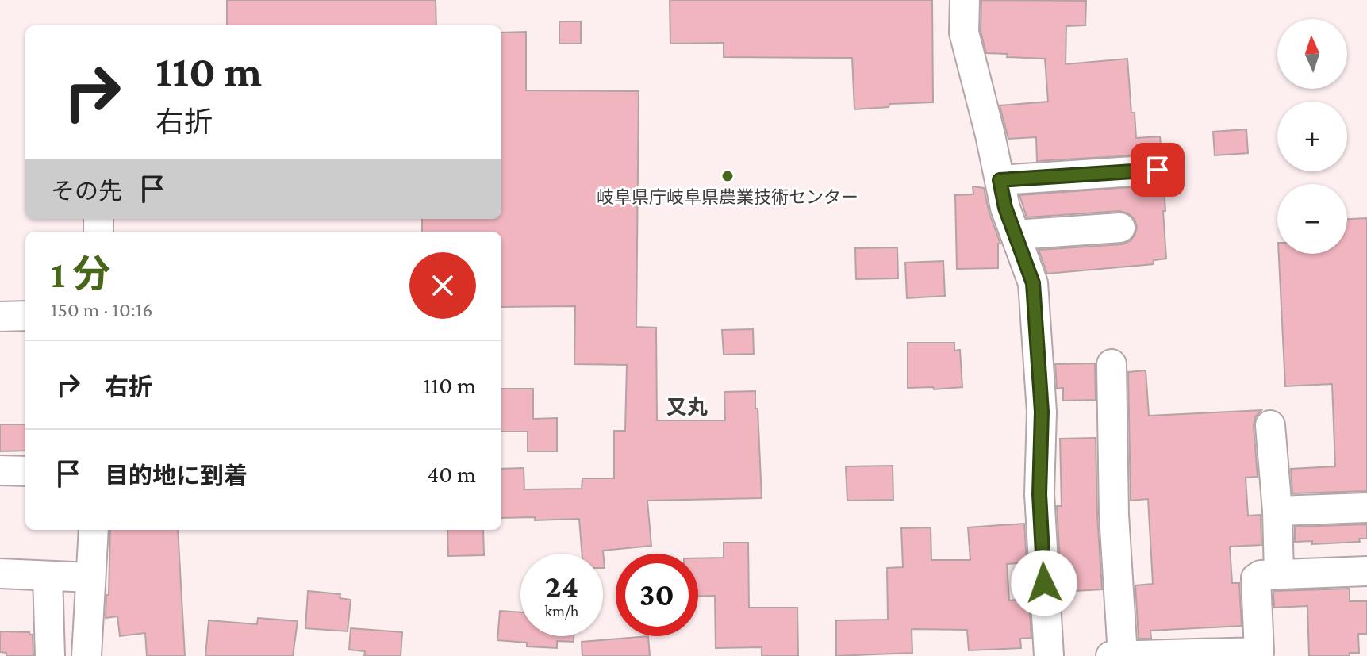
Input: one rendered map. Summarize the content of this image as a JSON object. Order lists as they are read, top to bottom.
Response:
{
  "districts": ["又丸"],
  "places": ["岐阜県庁岐阜県農業技術センター"],
  "north": "top",
  "page": {
    "map_buttons": ["+", "−"],
    "turn": ["110 m", "右折"],
    "then": "その先",
    "heading": ["1 分", "150 m · 10:16"],
    "list": [
      {
        "name": "右折",
        "value": "110 m"
      },
      {
        "name": "目的地に到着",
        "value": "40 m"
      }
    ],
    "speed": "24 km/h",
    "limit": "30"
  }
}
